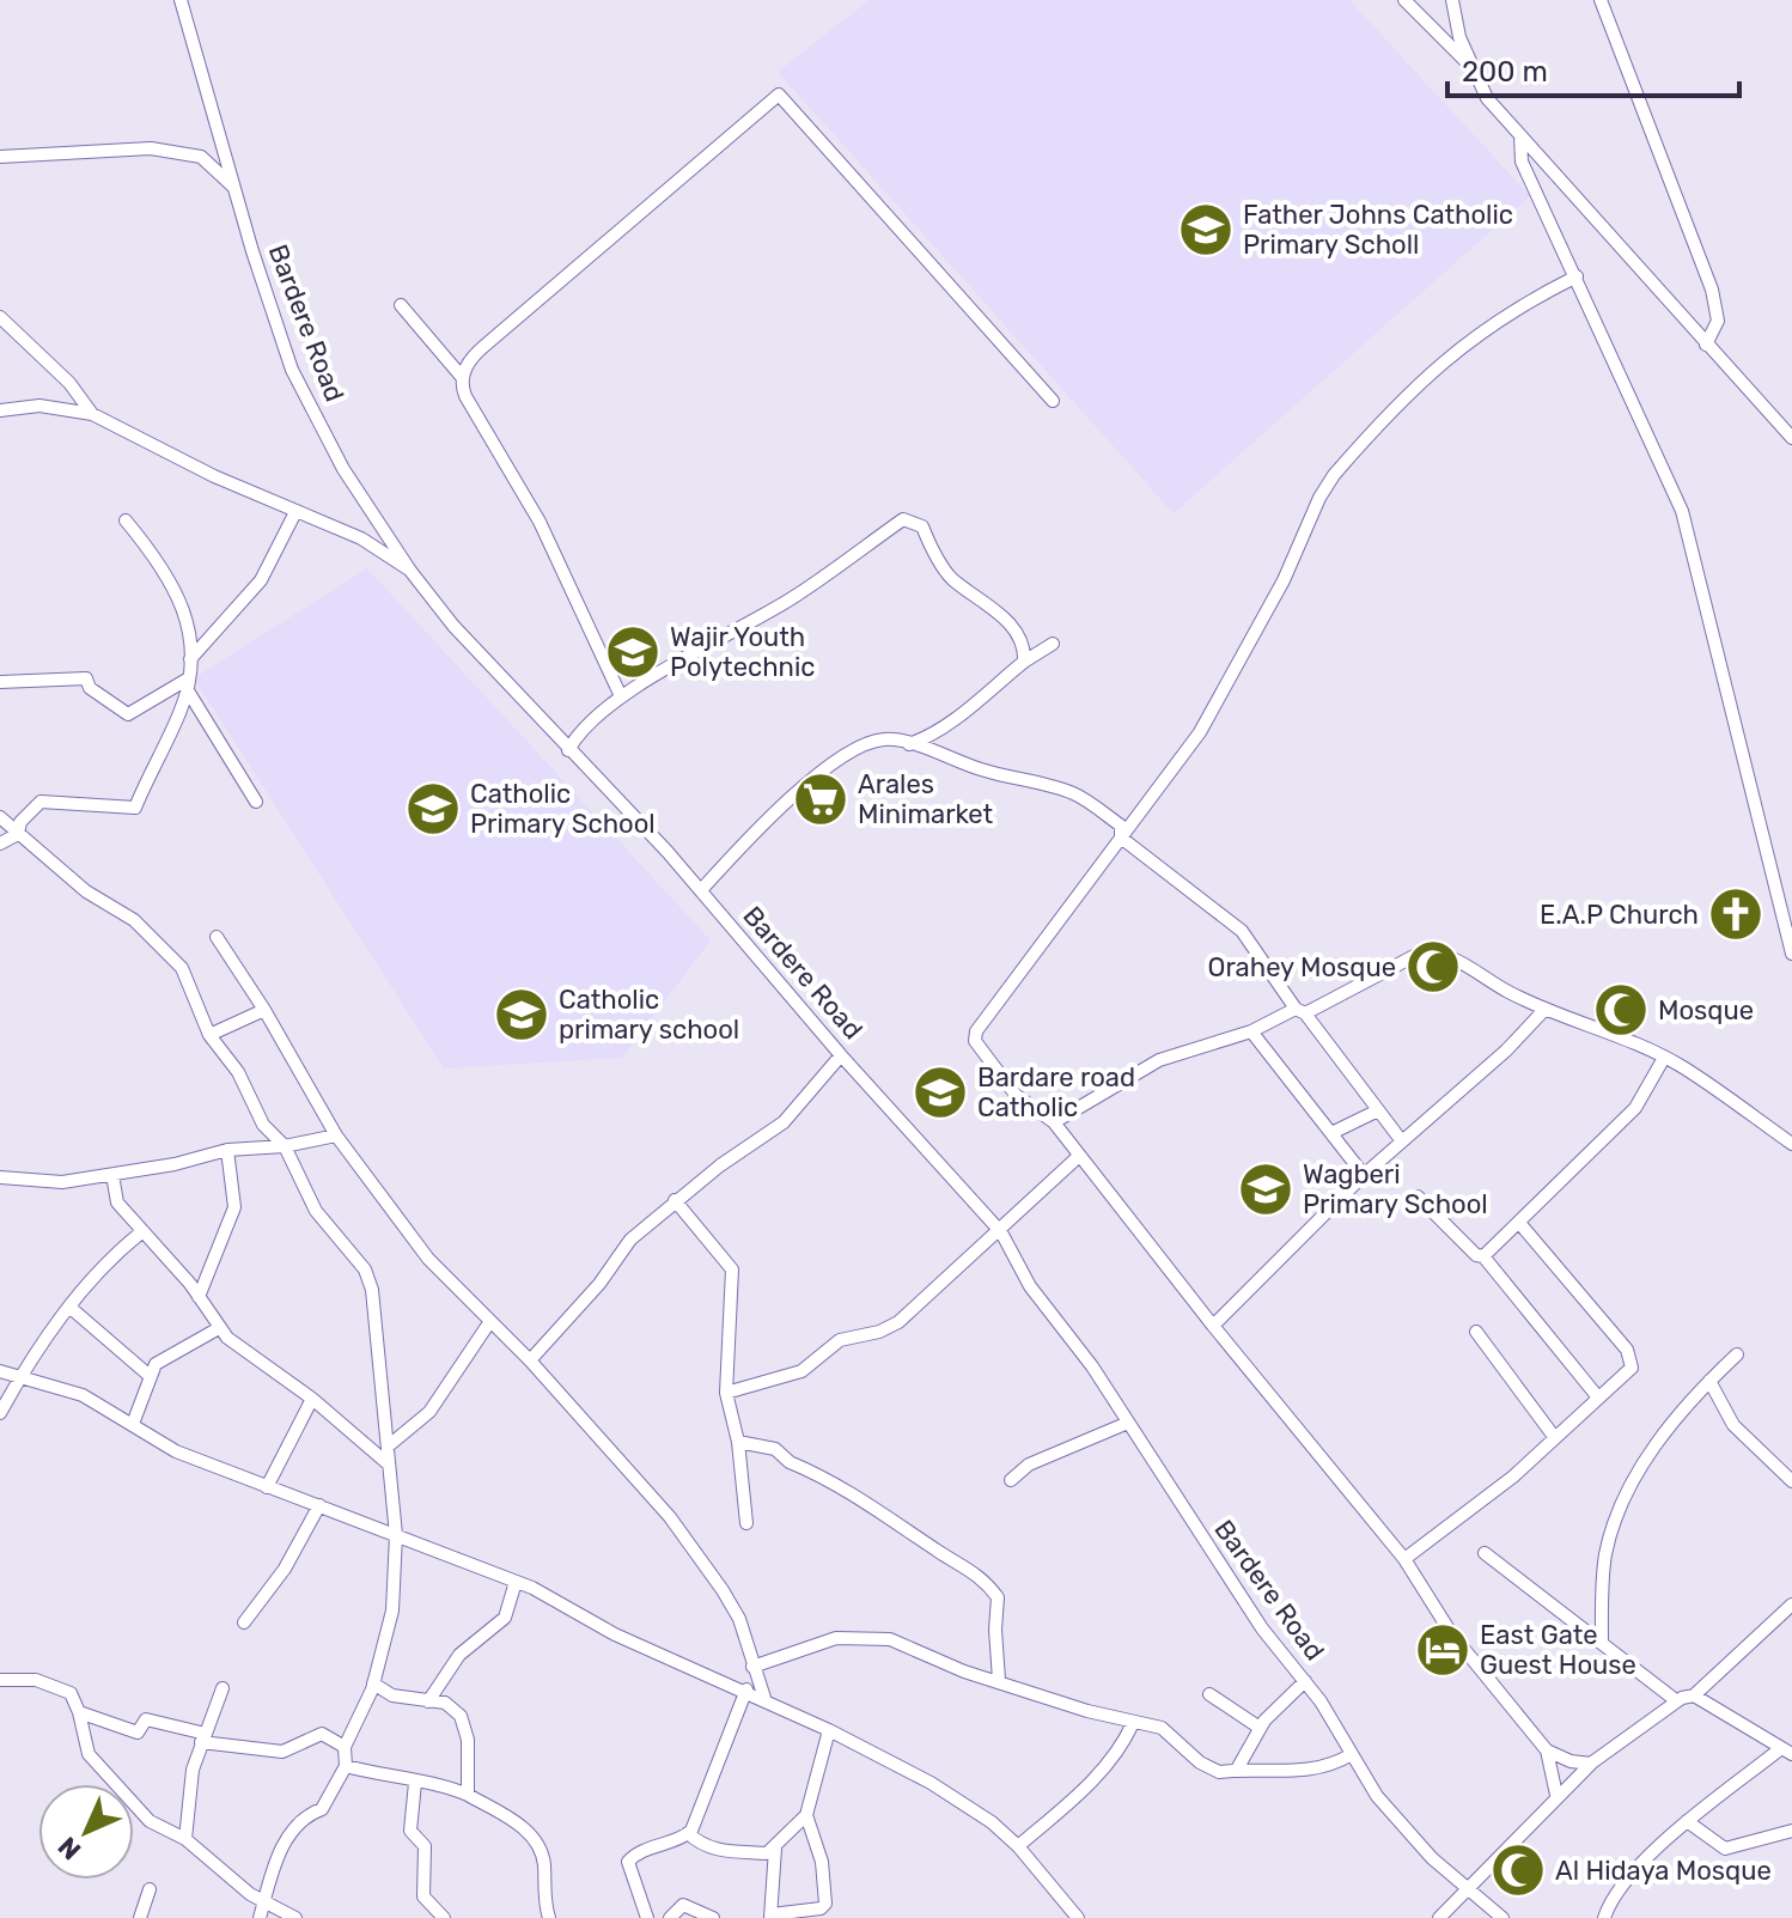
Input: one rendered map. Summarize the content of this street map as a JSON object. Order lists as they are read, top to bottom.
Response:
{
  "streets": {
    "street": ["Bardere Road"]
  },
  "places": {
    "school or university": [
      "Father Johns Catholic Primary Scholl",
      "Wajir Youth Polytechnic",
      "Catholic Primary School",
      "Catholic primary school",
      "Bardare road Catholic",
      "Wagberi Primary School"
    ],
    "supermarket": ["Arales Minimarket"],
    "church": ["E.A.P Church"],
    "mosque": ["Orahey Mosque", "Mosque", "Al Hidaya Mosque"],
    "hotel": ["East Gate Guest House"]
  },
  "scale_bar": "200 m",
  "north": "bottom left"
}
